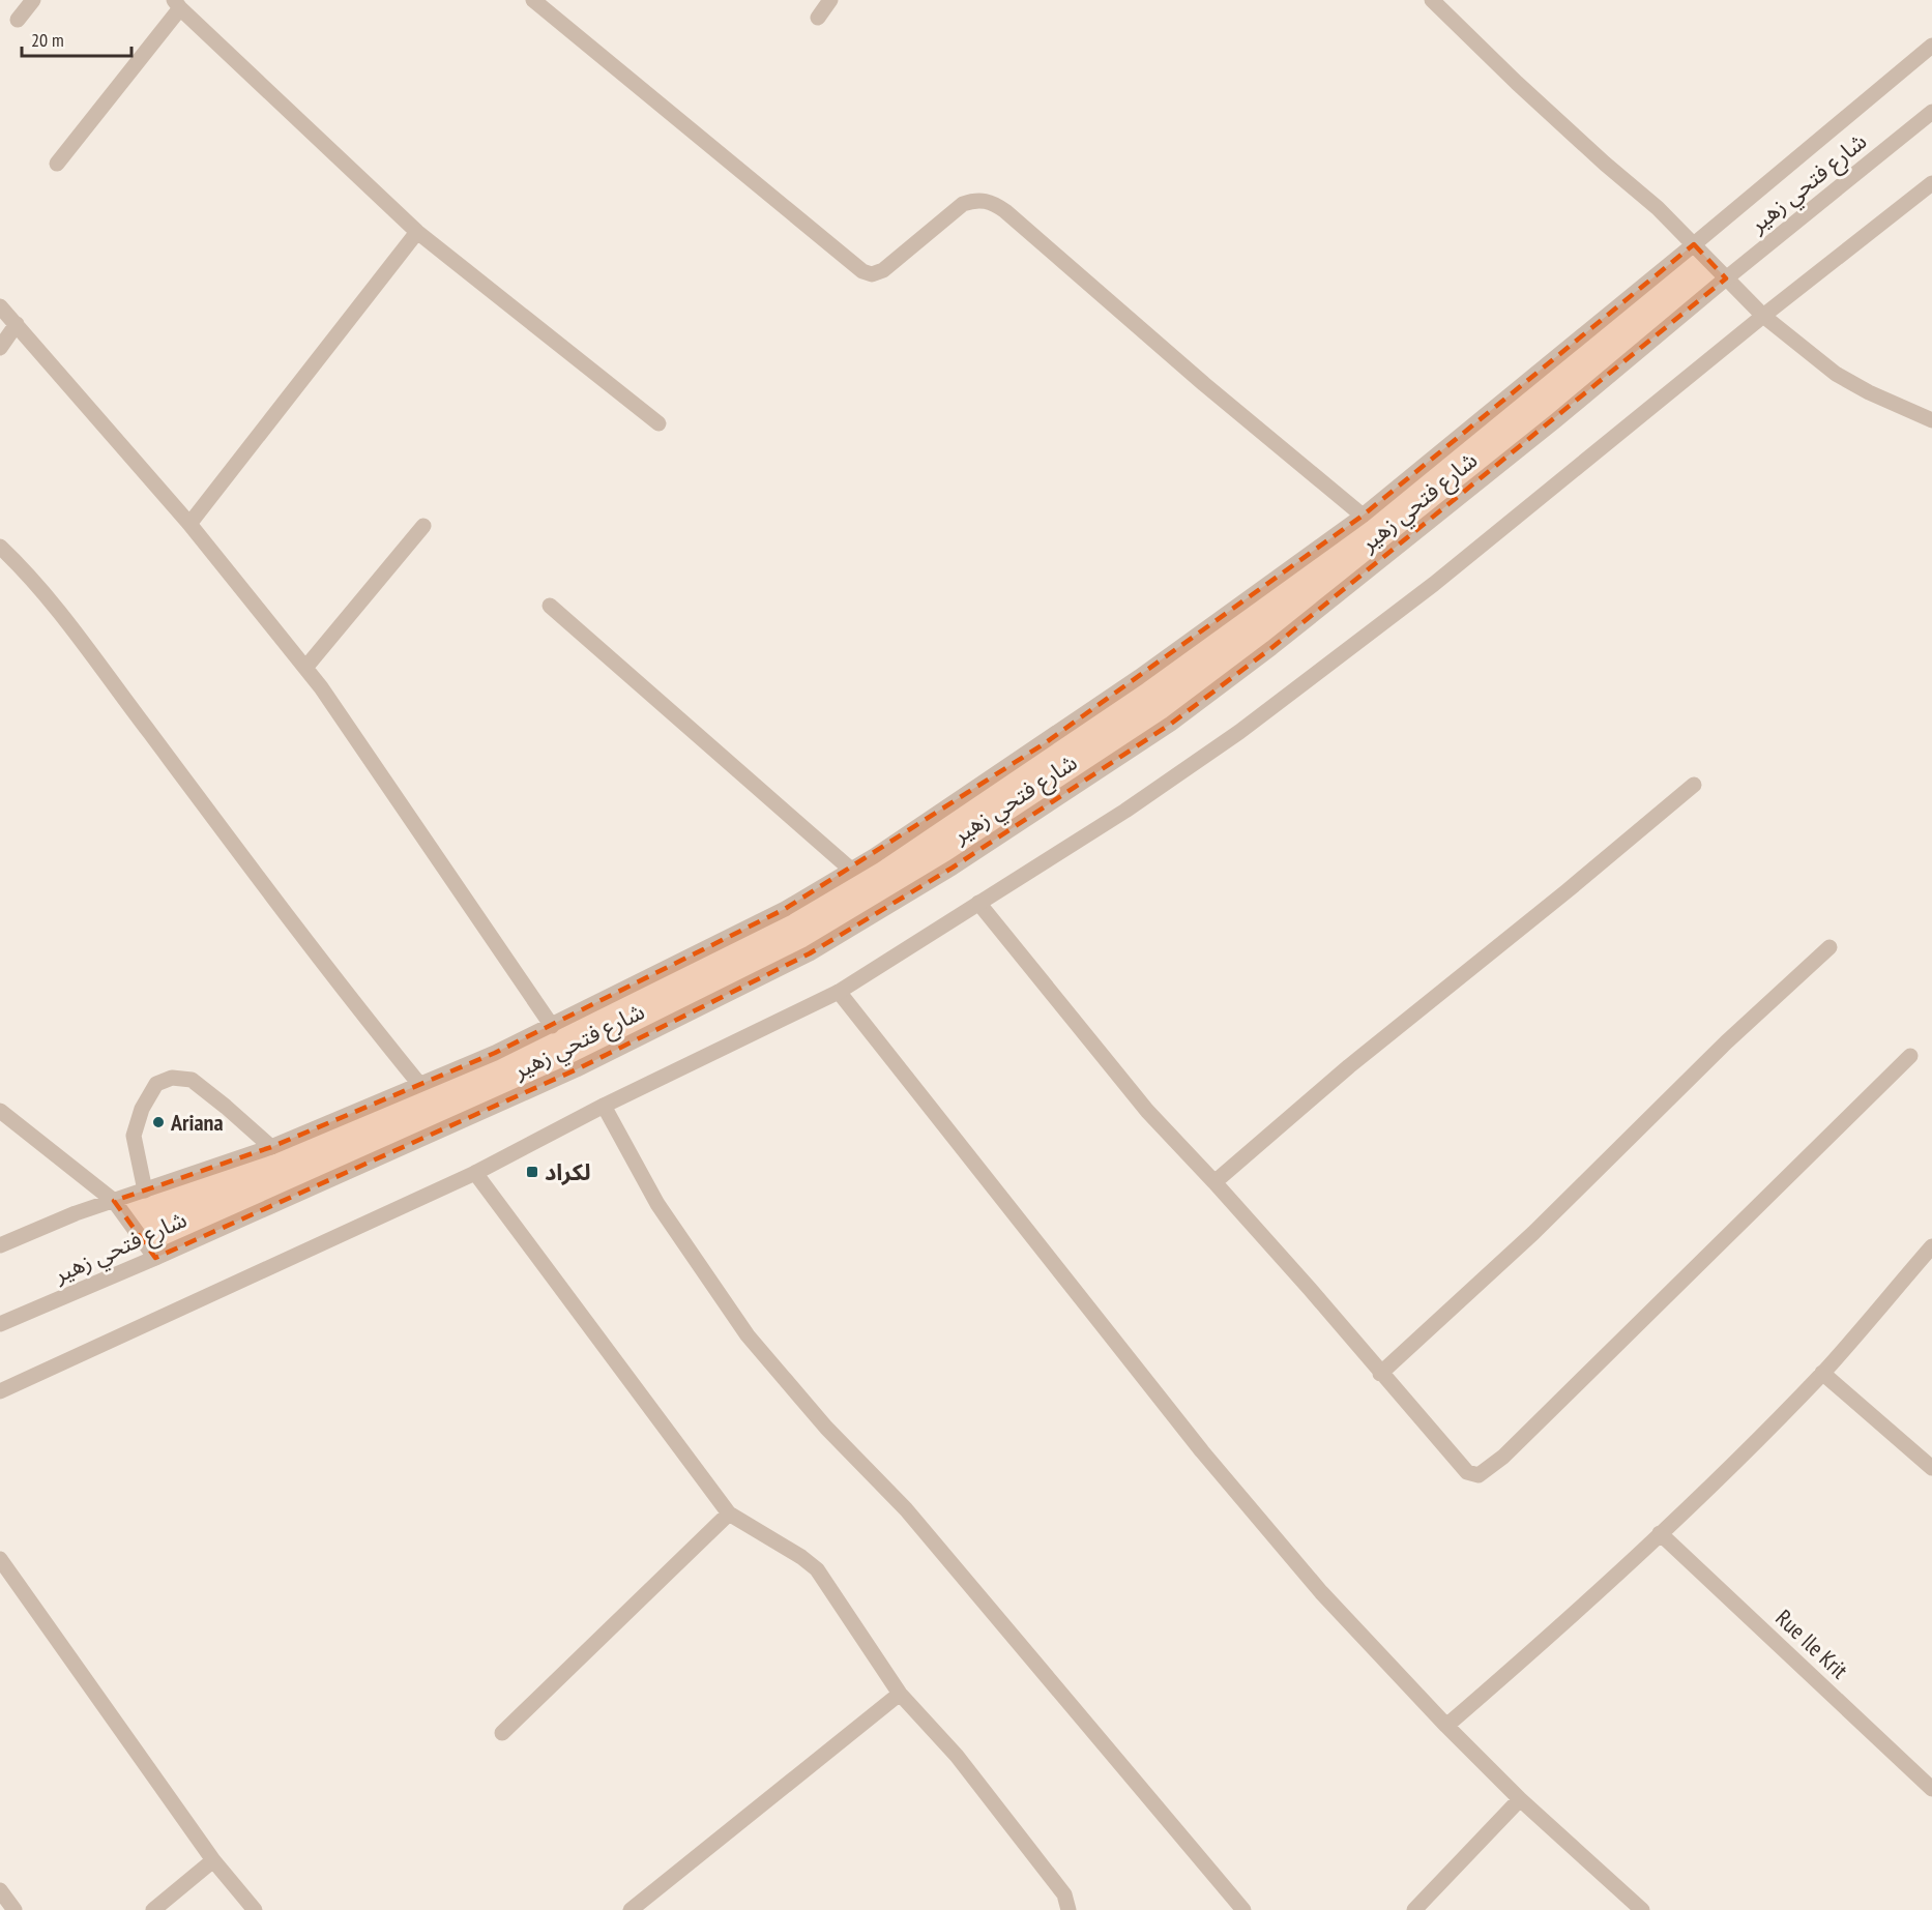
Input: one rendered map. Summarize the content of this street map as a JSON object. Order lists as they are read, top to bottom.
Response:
{
  "streets": {
    "street": ["شارع فتحي زهير", "Rue Ile Krit"]
  },
  "places": {
    "other": ["Ariana"],
    "transit": ["لكراد"]
  },
  "scale_bar": "20 m"
}
